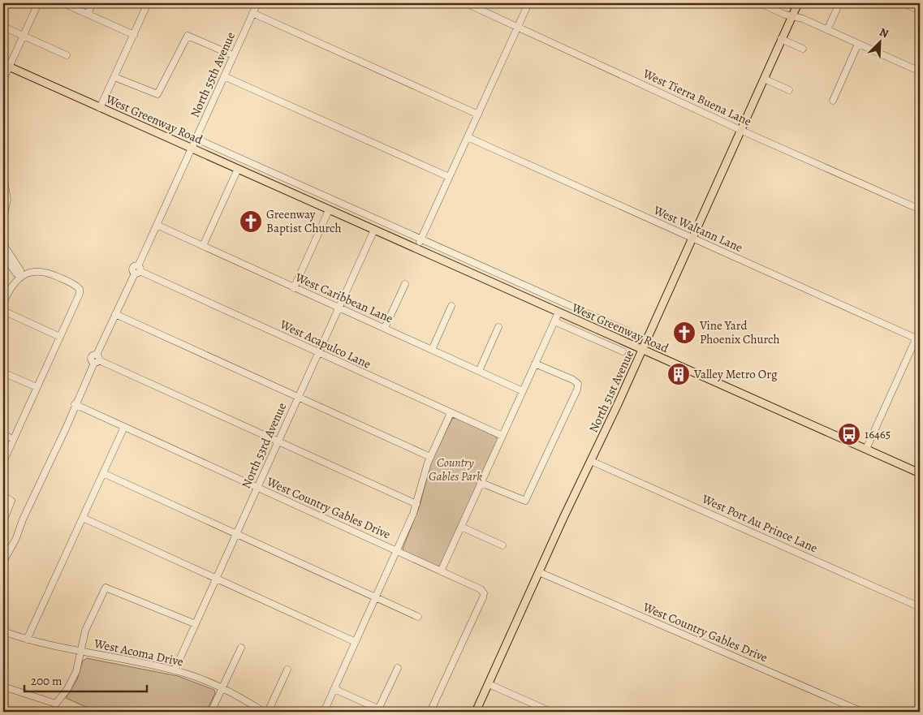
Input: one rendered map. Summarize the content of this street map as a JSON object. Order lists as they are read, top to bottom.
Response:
{
  "streets": {
    "main road": ["West Greenway Road", "North 51st Avenue"],
    "street": [
      "North 55th Avenue",
      "West Tierra Buena Lane",
      "West Waltann Lane",
      "West Caribbean Lane",
      "West Acapulco Lane",
      "North 53rd Avenue",
      "West Country Gables Drive",
      "West Port Au Prince Lane",
      "West Acoma Drive"
    ]
  },
  "crossings": [
    ["North 55th Avenue", "West Greenway Road"],
    ["North 55th Avenue", "West Caribbean Lane"],
    ["North 55th Avenue", "West Acapulco Lane"],
    ["North 55th Avenue", "West Country Gables Drive"],
    ["West Tierra Buena Lane", "North 51st Avenue"],
    ["West Greenway Road", "North 51st Avenue"],
    ["West Greenway Road", "North 53rd Avenue"],
    ["West Waltann Lane", "North 51st Avenue"],
    ["West Caribbean Lane", "North 53rd Avenue"],
    ["West Acapulco Lane", "North 53rd Avenue"],
    ["North 51st Avenue", "West Country Gables Drive"],
    ["North 51st Avenue", "West Port Au Prince Lane"],
    ["North 53rd Avenue", "West Country Gables Drive"],
    ["North 53rd Avenue", "West Acoma Drive"]
  ],
  "parks": ["Country Gables Park"],
  "places": {
    "church": ["Greenway Baptist Church", "Vine Yard Phoenix Church"],
    "building": ["Valley Metro Org"],
    "bus stop": ["16465"]
  },
  "scale_bar": "200 m",
  "north": "top right"
}
